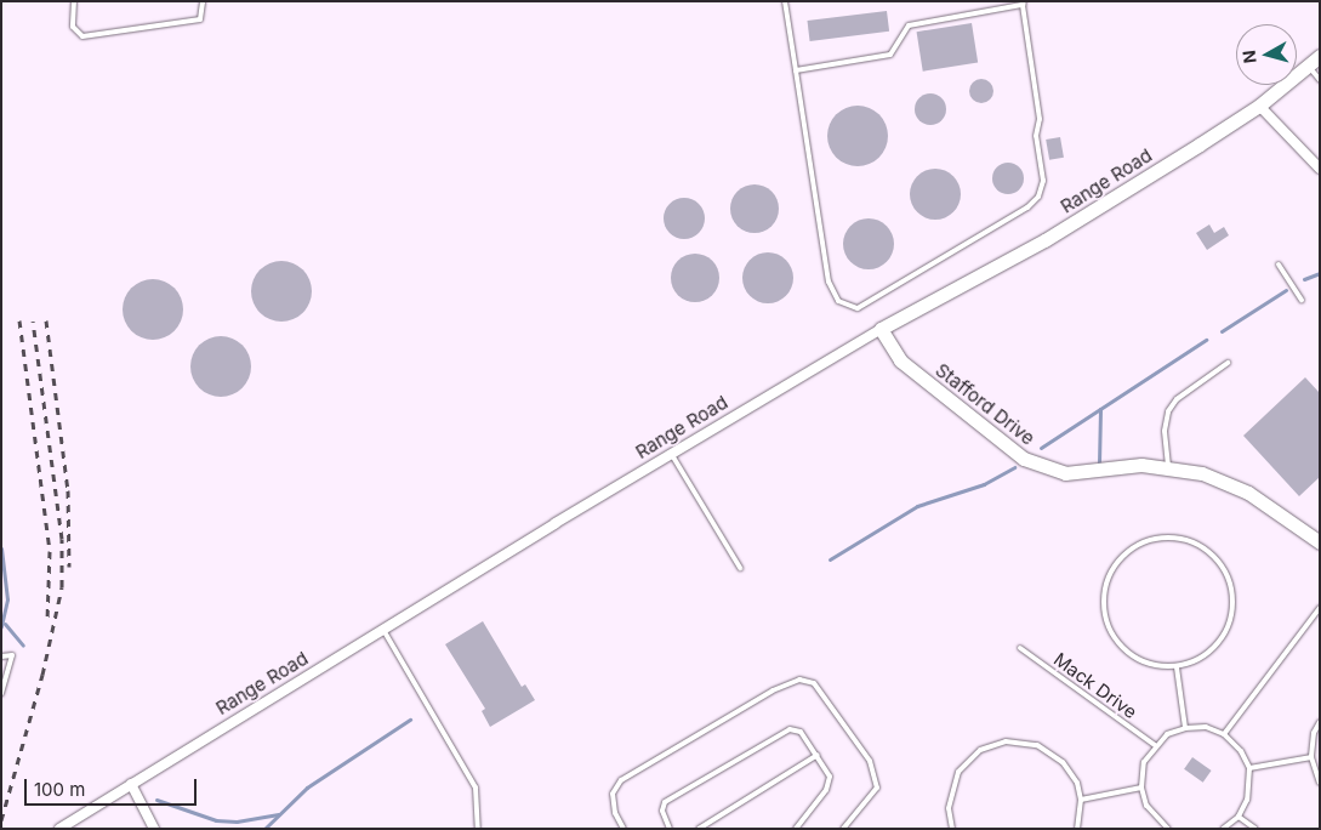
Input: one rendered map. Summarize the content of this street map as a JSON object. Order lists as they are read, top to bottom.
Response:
{
  "streets": {
    "street": ["Range Road", "Stafford Drive"],
    "lane": ["Mack Drive"]
  },
  "crossings": [
    ["Range Road", "Stafford Drive"]
  ],
  "scale_bar": "100 m",
  "north": "left"
}
